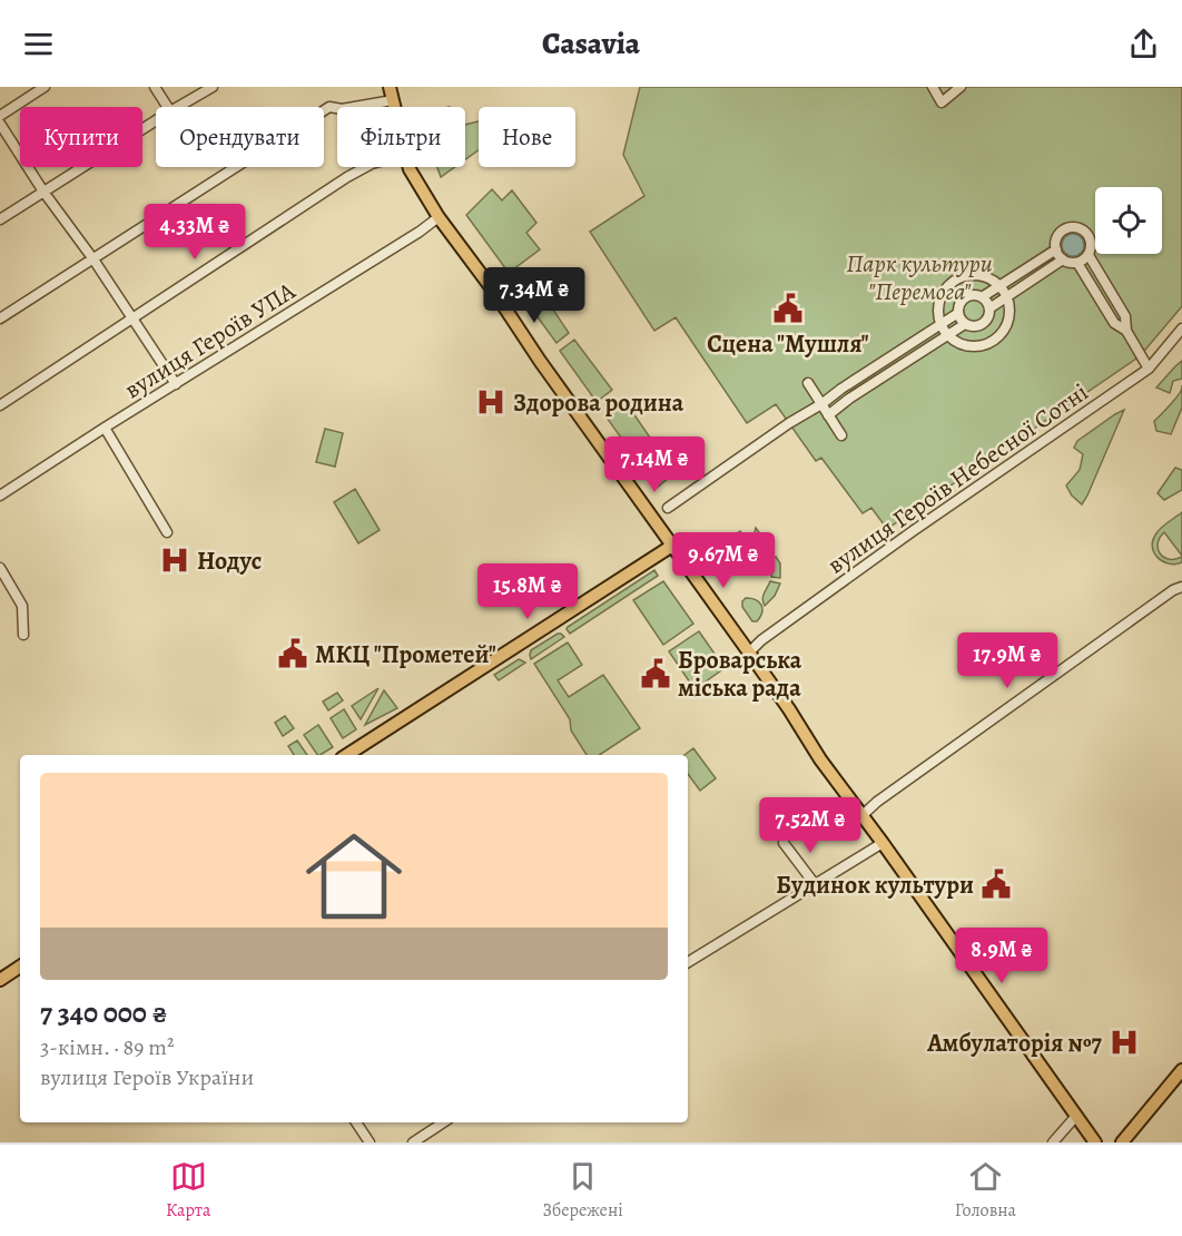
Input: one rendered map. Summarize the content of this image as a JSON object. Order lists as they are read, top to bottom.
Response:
{
  "streets": {
    "street": ["вулиця Героїв УПА", "вулиця Героїв Небесної Сотні"]
  },
  "parks": ["Парк культури \"Перемога\""],
  "places": {
    "public building": [
      "Сцена \"Мушля\"",
      "МКЦ \"Прометей\"",
      "Броварська міська рада",
      "Будинок культури"
    ],
    "hospital": ["Здорова родина", "Нодус", "Амбулаторія №7"]
  },
  "page": {
    "header": "Casavia",
    "chip": [
      "Купити",
      "Орендувати",
      "Фільтри",
      "Нове"
    ],
    "price": [
      "4.33M ₴",
      "7.34M ₴",
      "7.14M ₴",
      "9.67M ₴",
      "15.8M ₴",
      "17.9M ₴",
      "7.52M ₴",
      "8.9M ₴"
    ],
    "list": [
      {
        "name": "7 340 000 ₴",
        "note": "3-кімн. · 89 m² · вулиця Героїв України"
      }
    ],
    "tabs": ["Карта", "Збережені", "Головна"]
  }
}
